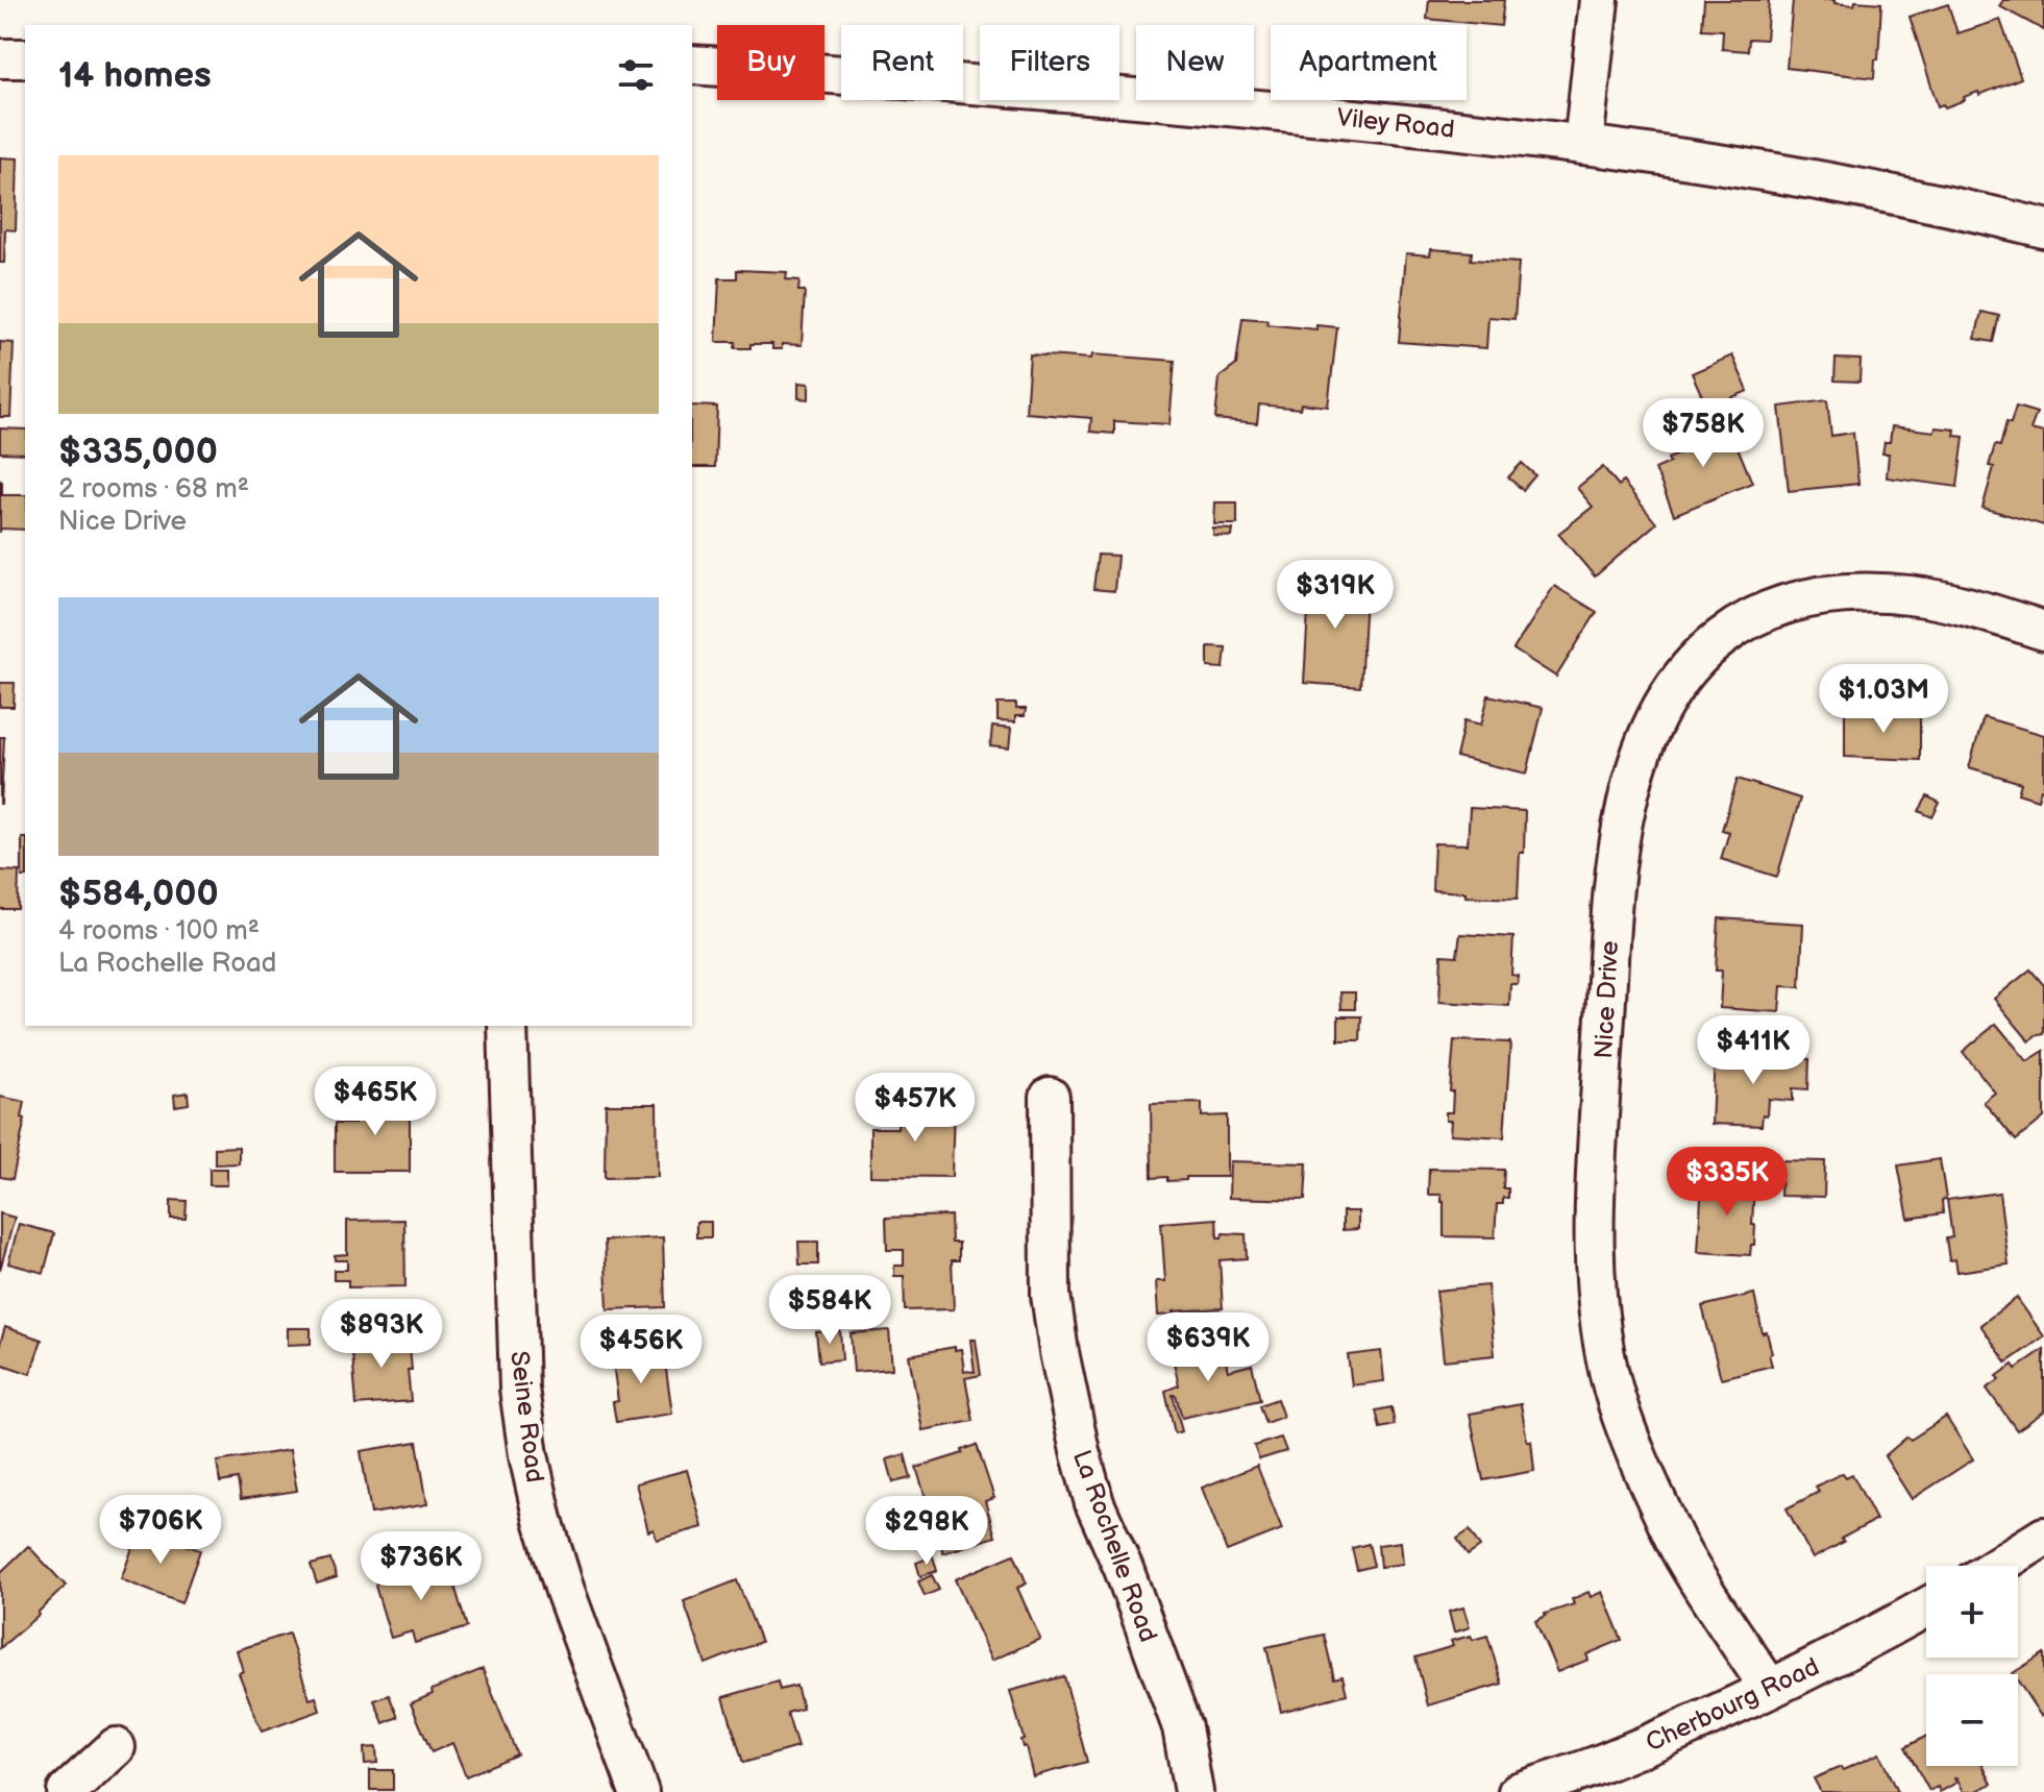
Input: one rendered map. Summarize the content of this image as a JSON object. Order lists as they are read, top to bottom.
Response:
{
  "streets": {
    "street": [
      "Viley Road",
      "Nice Drive",
      "Seine Road",
      "La Rochelle Road",
      "Cherbourg Road"
    ]
  },
  "crossings": [
    ["Nice Drive", "Cherbourg Road"]
  ],
  "page": {
    "chip": [
      "Buy",
      "Rent",
      "Filters",
      "New",
      "Apartment"
    ],
    "heading": "14 homes",
    "list": [
      {
        "name": "$335,000",
        "note": "2 rooms · 68 m² · Nice Drive"
      },
      {
        "name": "$584,000",
        "note": "4 rooms · 100 m² · La Rochelle Road"
      }
    ],
    "price": [
      "$758K",
      "$319K",
      "$1.03M",
      "$411K",
      "$465K",
      "$457K",
      "$335K",
      "$584K",
      "$893K",
      "$639K",
      "$456K",
      "$706K",
      "$298K",
      "$736K"
    ],
    "map_buttons": ["+", "−"]
  }
}
